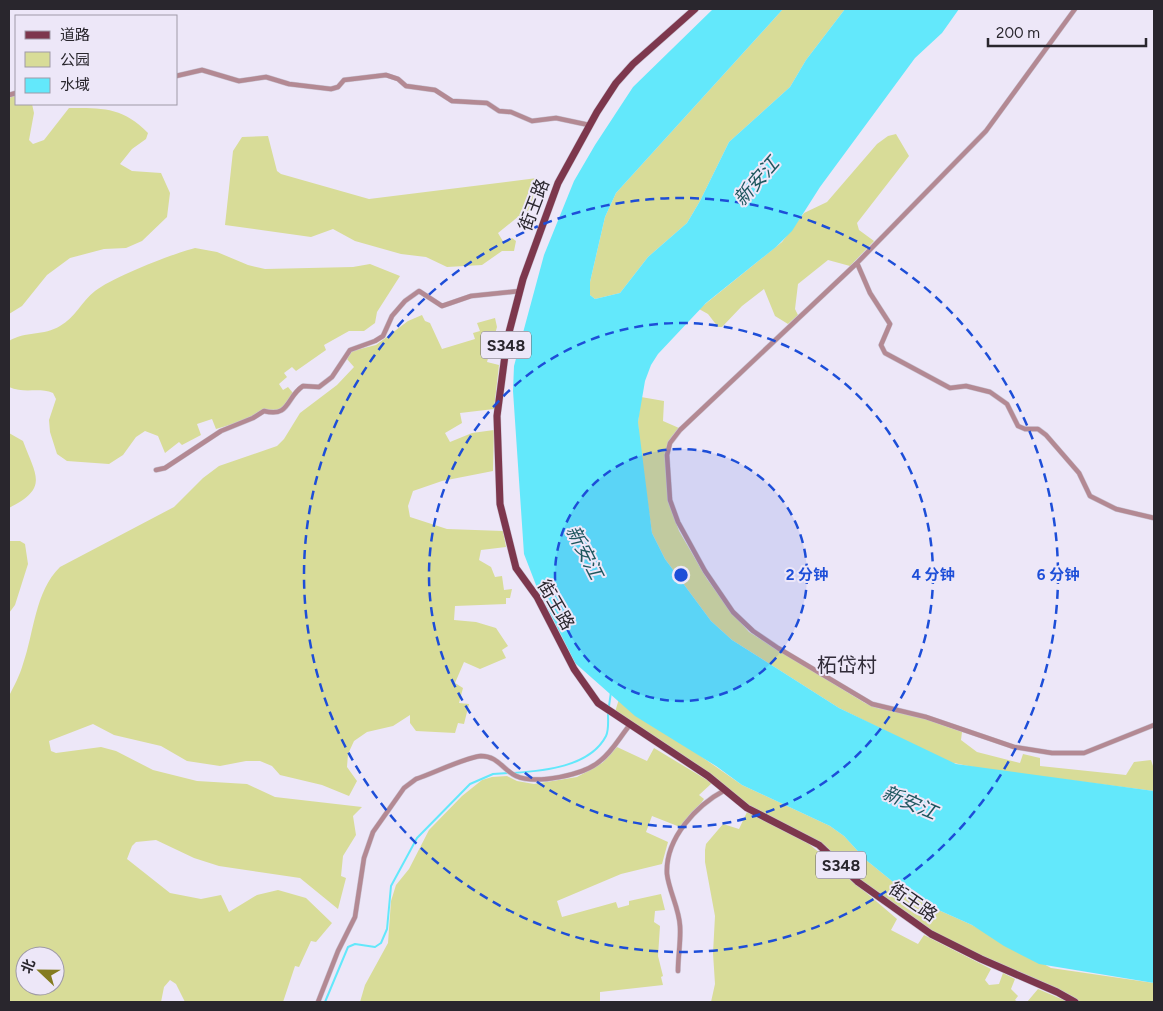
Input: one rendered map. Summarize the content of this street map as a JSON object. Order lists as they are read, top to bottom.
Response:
{
  "streets": {
    "main road": ["街王路", "S348"]
  },
  "districts": ["柘岱村"],
  "water": ["新安江"],
  "legend": ["道路", "公园", "水域"],
  "scale_bar": "200 m",
  "north": "left",
  "rings": ["2 分钟", "4 分钟", "6 分钟"]
}
